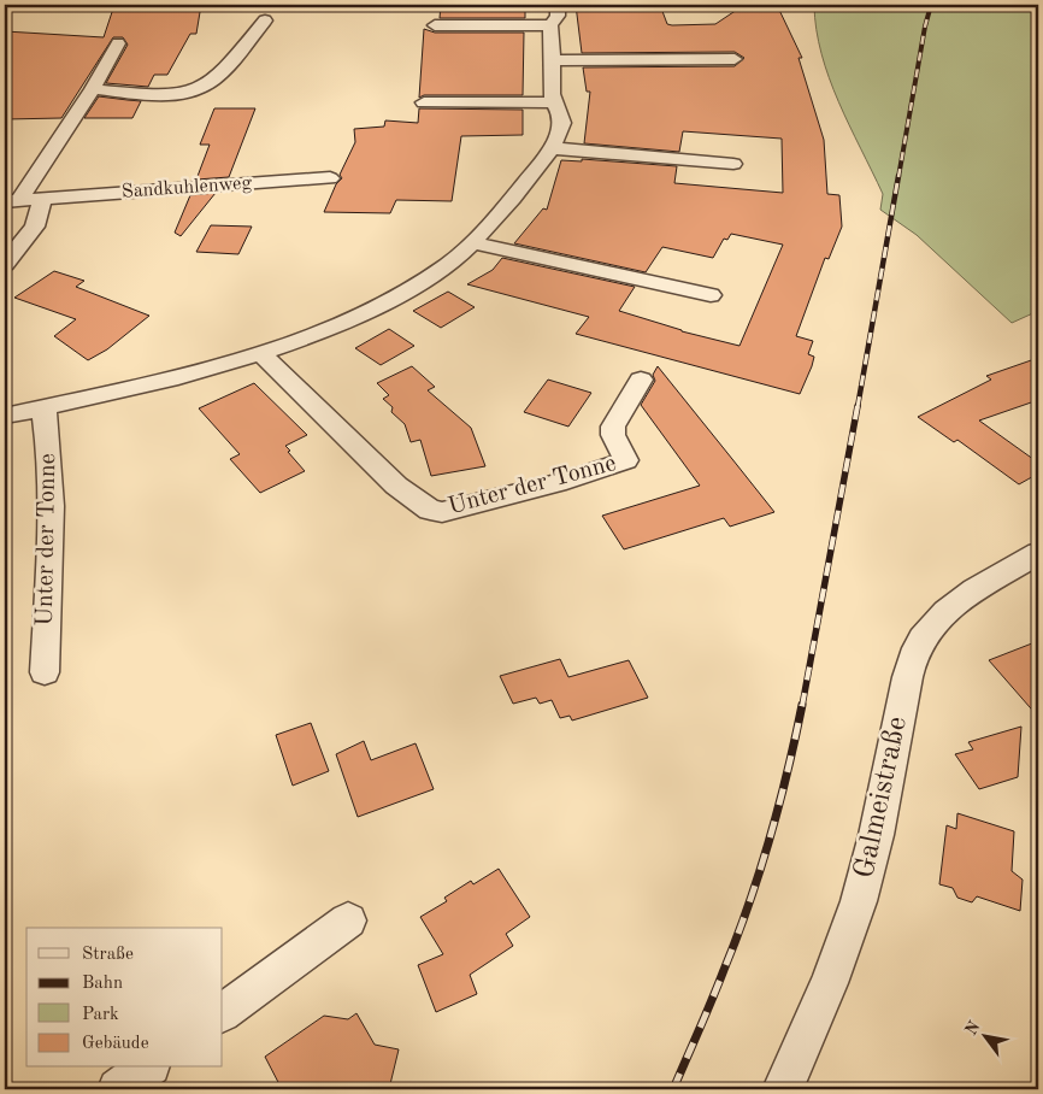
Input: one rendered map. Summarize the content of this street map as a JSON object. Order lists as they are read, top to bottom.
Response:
{
  "streets": {
    "street": ["Sandkuhlenweg", "Unter der Tonne", "Galmeistraße"]
  },
  "legend": [
    "Straße",
    "Bahn",
    "Park",
    "Gebäude"
  ],
  "north": "top left"
}
